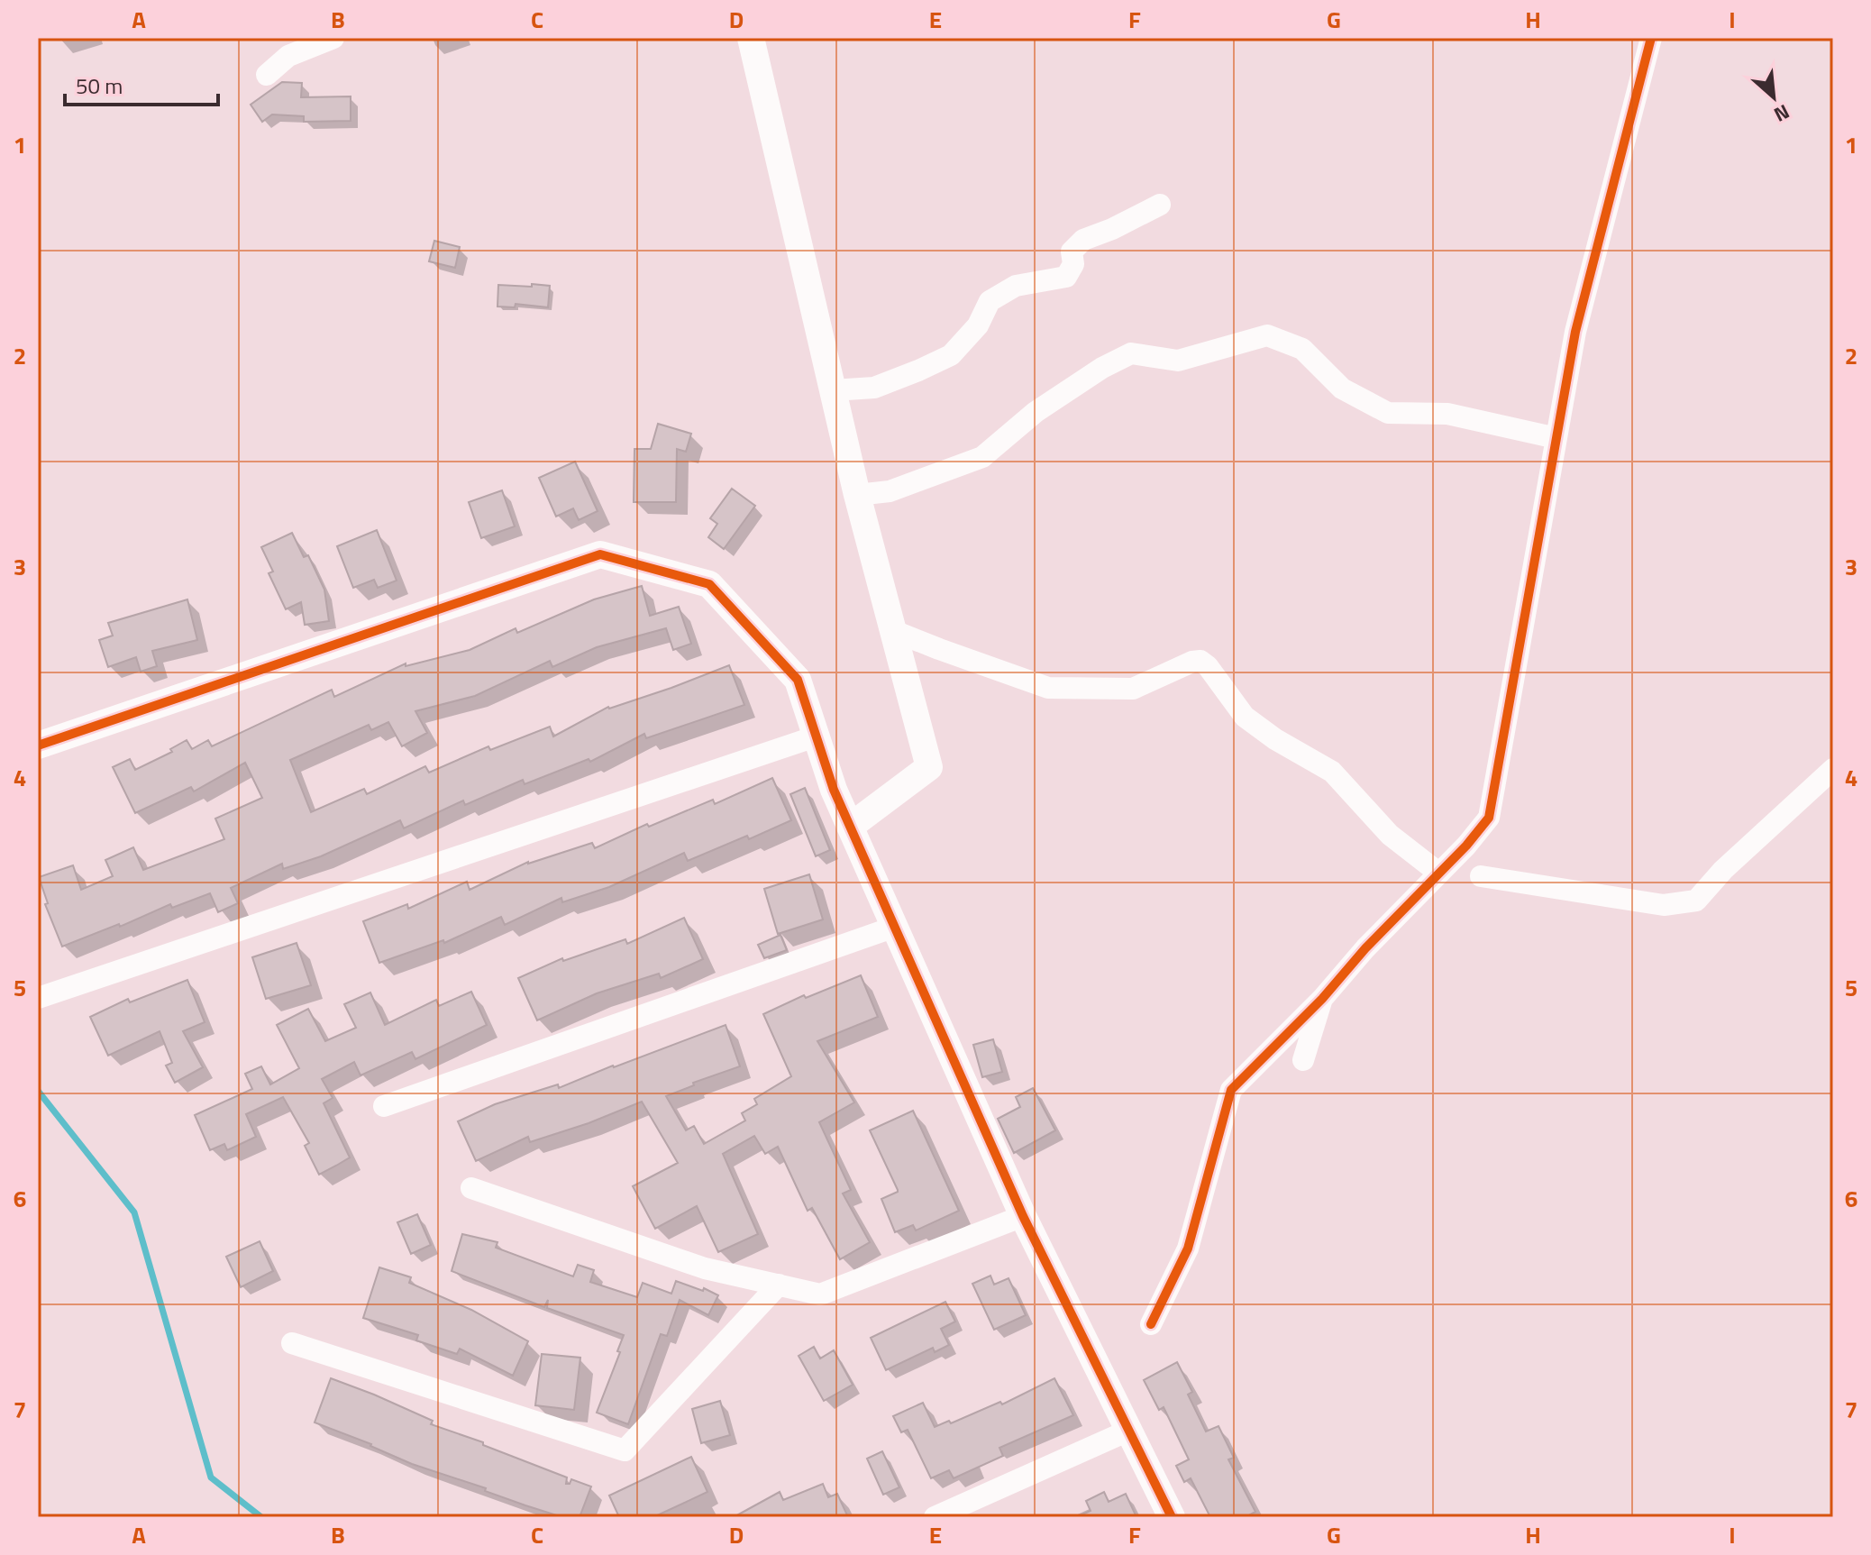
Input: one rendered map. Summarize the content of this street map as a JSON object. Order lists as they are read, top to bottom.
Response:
{
  "scale_bar": "50 m",
  "north": "bottom right",
  "grid": {
    "columns": [
      "A",
      "B",
      "C",
      "D",
      "E",
      "F",
      "G",
      "H",
      "I"
    ],
    "rows": [
      "1",
      "2",
      "3",
      "4",
      "5",
      "6",
      "7"
    ]
  }
}
